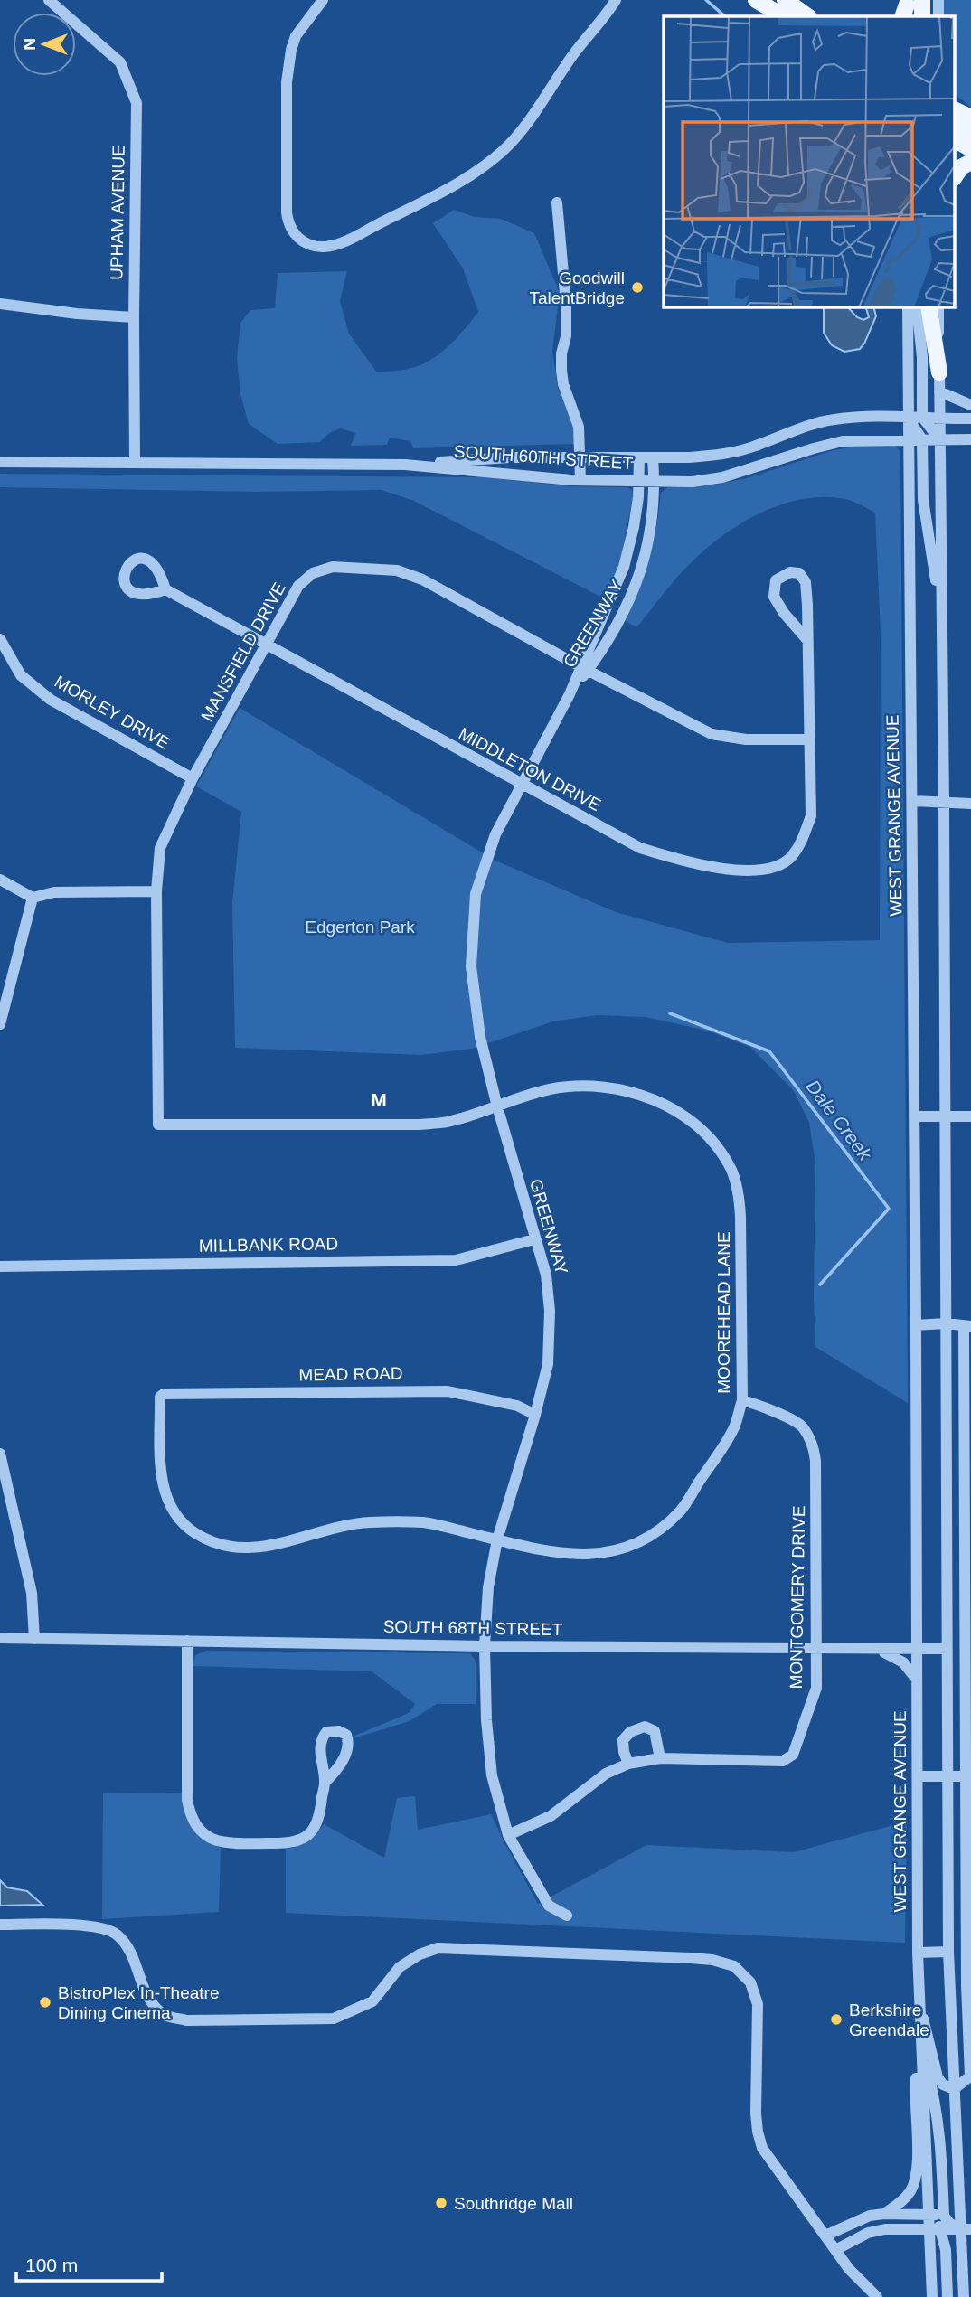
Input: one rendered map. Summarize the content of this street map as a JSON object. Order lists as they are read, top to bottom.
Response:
{
  "streets": {
    "street": [
      "UPHAM AVENUE",
      "SOUTH 60TH STREET",
      "GREENWAY",
      "MANSFIELD DRIVE",
      "MORLEY DRIVE",
      "MIDDLETON DRIVE",
      "WEST GRANGE AVENUE",
      "MILLBANK ROAD",
      "MOOREHEAD LANE",
      "MEAD ROAD",
      "MONTGOMERY DRIVE",
      "SOUTH 68TH STREET"
    ]
  },
  "crossings": [
    ["UPHAM AVENUE", "SOUTH 60TH STREET"],
    ["SOUTH 60TH STREET", "GREENWAY"],
    ["SOUTH 60TH STREET", "WEST GRANGE AVENUE"],
    ["GREENWAY", "MANSFIELD DRIVE"],
    ["GREENWAY", "MIDDLETON DRIVE"],
    ["GREENWAY", "MILLBANK ROAD"],
    ["GREENWAY", "MOOREHEAD LANE"],
    ["GREENWAY", "MEAD ROAD"],
    ["GREENWAY", "MONTGOMERY DRIVE"],
    ["GREENWAY", "SOUTH 68TH STREET"],
    ["MANSFIELD DRIVE", "MORLEY DRIVE"],
    ["MANSFIELD DRIVE", "MIDDLETON DRIVE"],
    ["MANSFIELD DRIVE", "MOOREHEAD LANE"],
    ["WEST GRANGE AVENUE", "SOUTH 68TH STREET"],
    ["MOOREHEAD LANE", "MEAD ROAD"],
    ["MOOREHEAD LANE", "MONTGOMERY DRIVE"],
    ["MONTGOMERY DRIVE", "SOUTH 68TH STREET"]
  ],
  "districts": ["M"],
  "water": ["Dale Creek"],
  "parks": ["Edgerton Park"],
  "places": [
    "Goodwill TalentBridge",
    "BistroPlex In-Theatre Dining Cinema",
    "Berkshire Greendale",
    "Southridge Mall"
  ],
  "scale_bar": "100 m",
  "north": "left"
}
